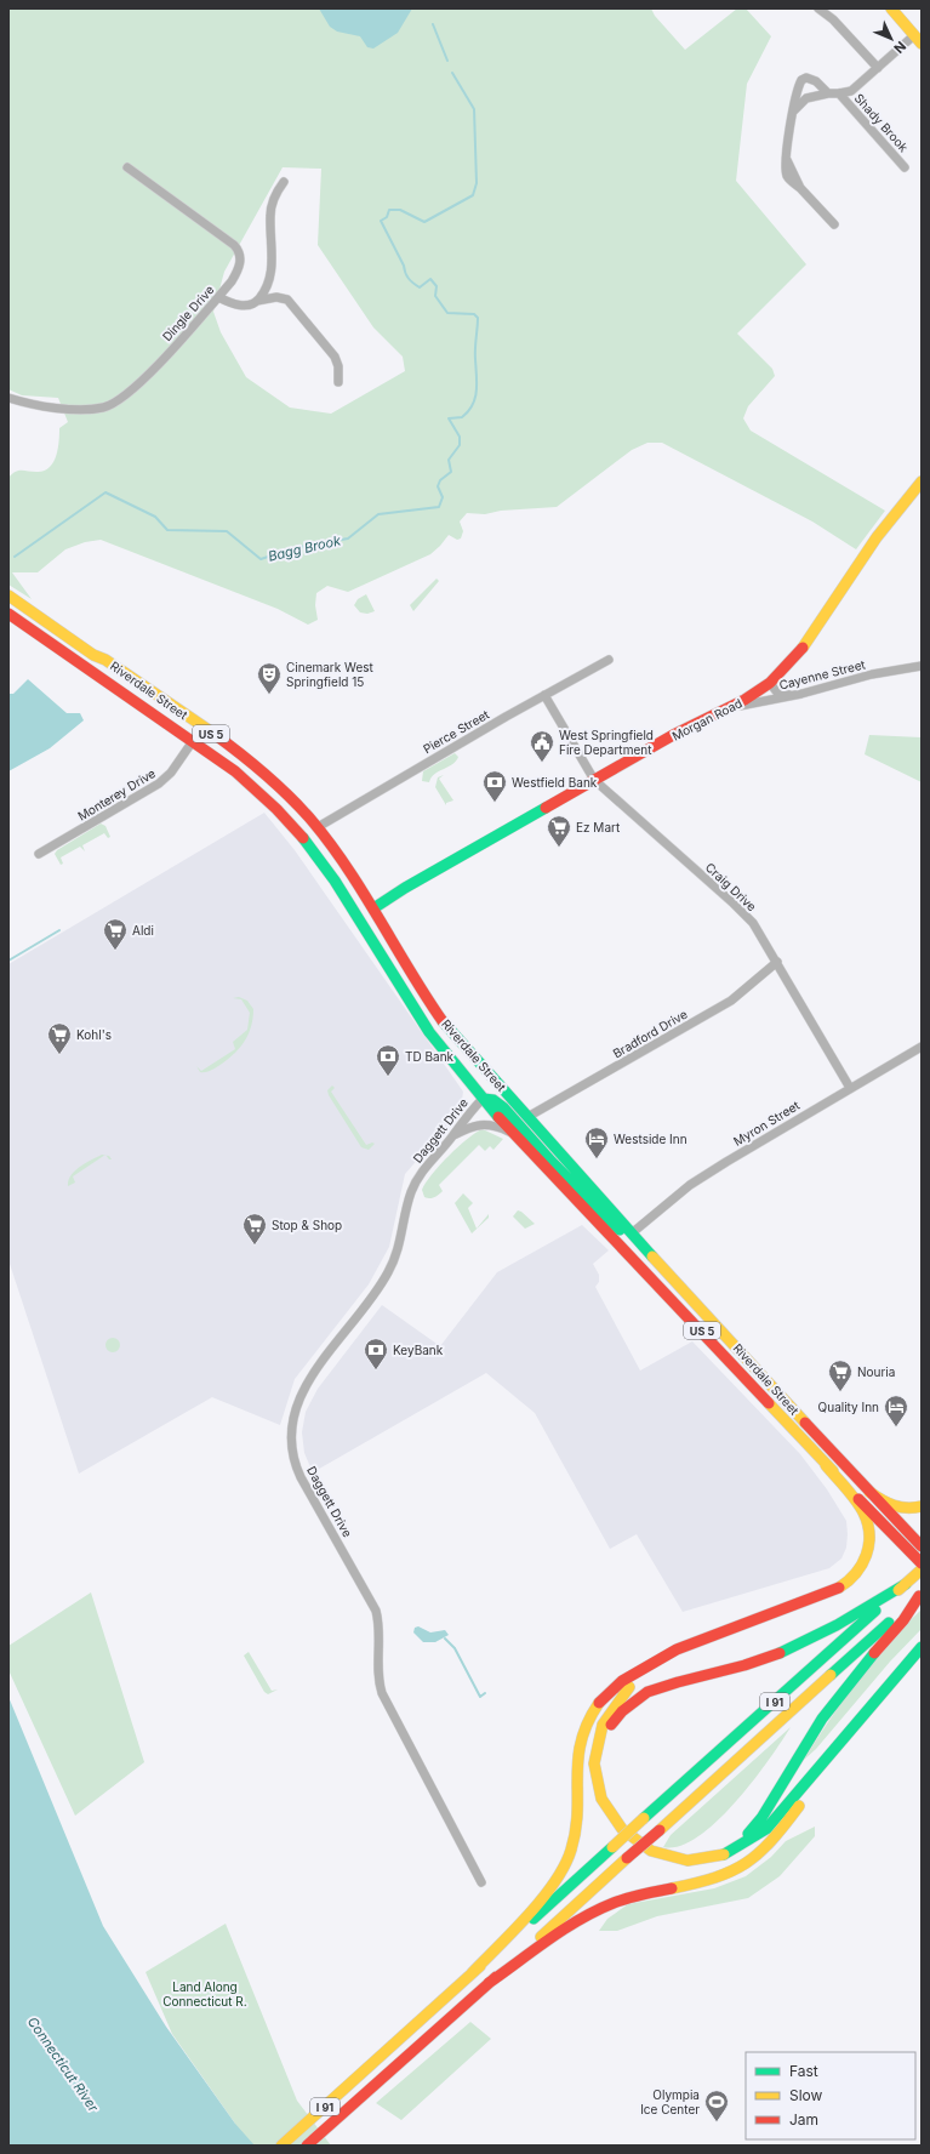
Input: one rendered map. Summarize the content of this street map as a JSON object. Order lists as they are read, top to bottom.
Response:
{
  "streets": {
    "main road": [
      "Riverdale Street",
      "Morgan Road",
      "US 5",
      "I 91"
    ],
    "street": [
      "Shady Brook",
      "Dingle Drive",
      "Cayenne Street",
      "Pierce Street",
      "Monterey Drive",
      "Craig Drive",
      "Bradford Drive",
      "Myron Street",
      "Daggett Drive"
    ]
  },
  "crossings": [
    ["Cayenne Street", "Morgan Road"],
    ["Riverdale Street", "Morgan Road"],
    ["Riverdale Street", "Pierce Street"],
    ["Riverdale Street", "Monterey Drive"],
    ["Riverdale Street", "Bradford Drive"],
    ["Riverdale Street", "Myron Street"],
    ["Riverdale Street", "Daggett Drive"],
    ["Morgan Road", "Craig Drive"],
    ["Pierce Street", "Craig Drive"],
    ["Craig Drive", "Bradford Drive"],
    ["Craig Drive", "Myron Street"]
  ],
  "water": ["Bagg Brook", "Connecticut River"],
  "parks": ["Land Along Connecticut R."],
  "places": {
    "theatre": ["Cinemark West Springfield 15"],
    "public building": ["West Springfield Fire Department"],
    "bank": ["Westfield Bank", "TD Bank", "KeyBank"],
    "supermarket": [
      "Ez Mart",
      "Aldi",
      "Kohl's",
      "Stop & Shop",
      "Nouria"
    ],
    "hotel": ["Westside Inn", "Quality Inn"],
    "sports": ["Olympia Ice Center"]
  },
  "legend": ["Fast", "Slow", "Jam"],
  "north": "bottom right"
}
